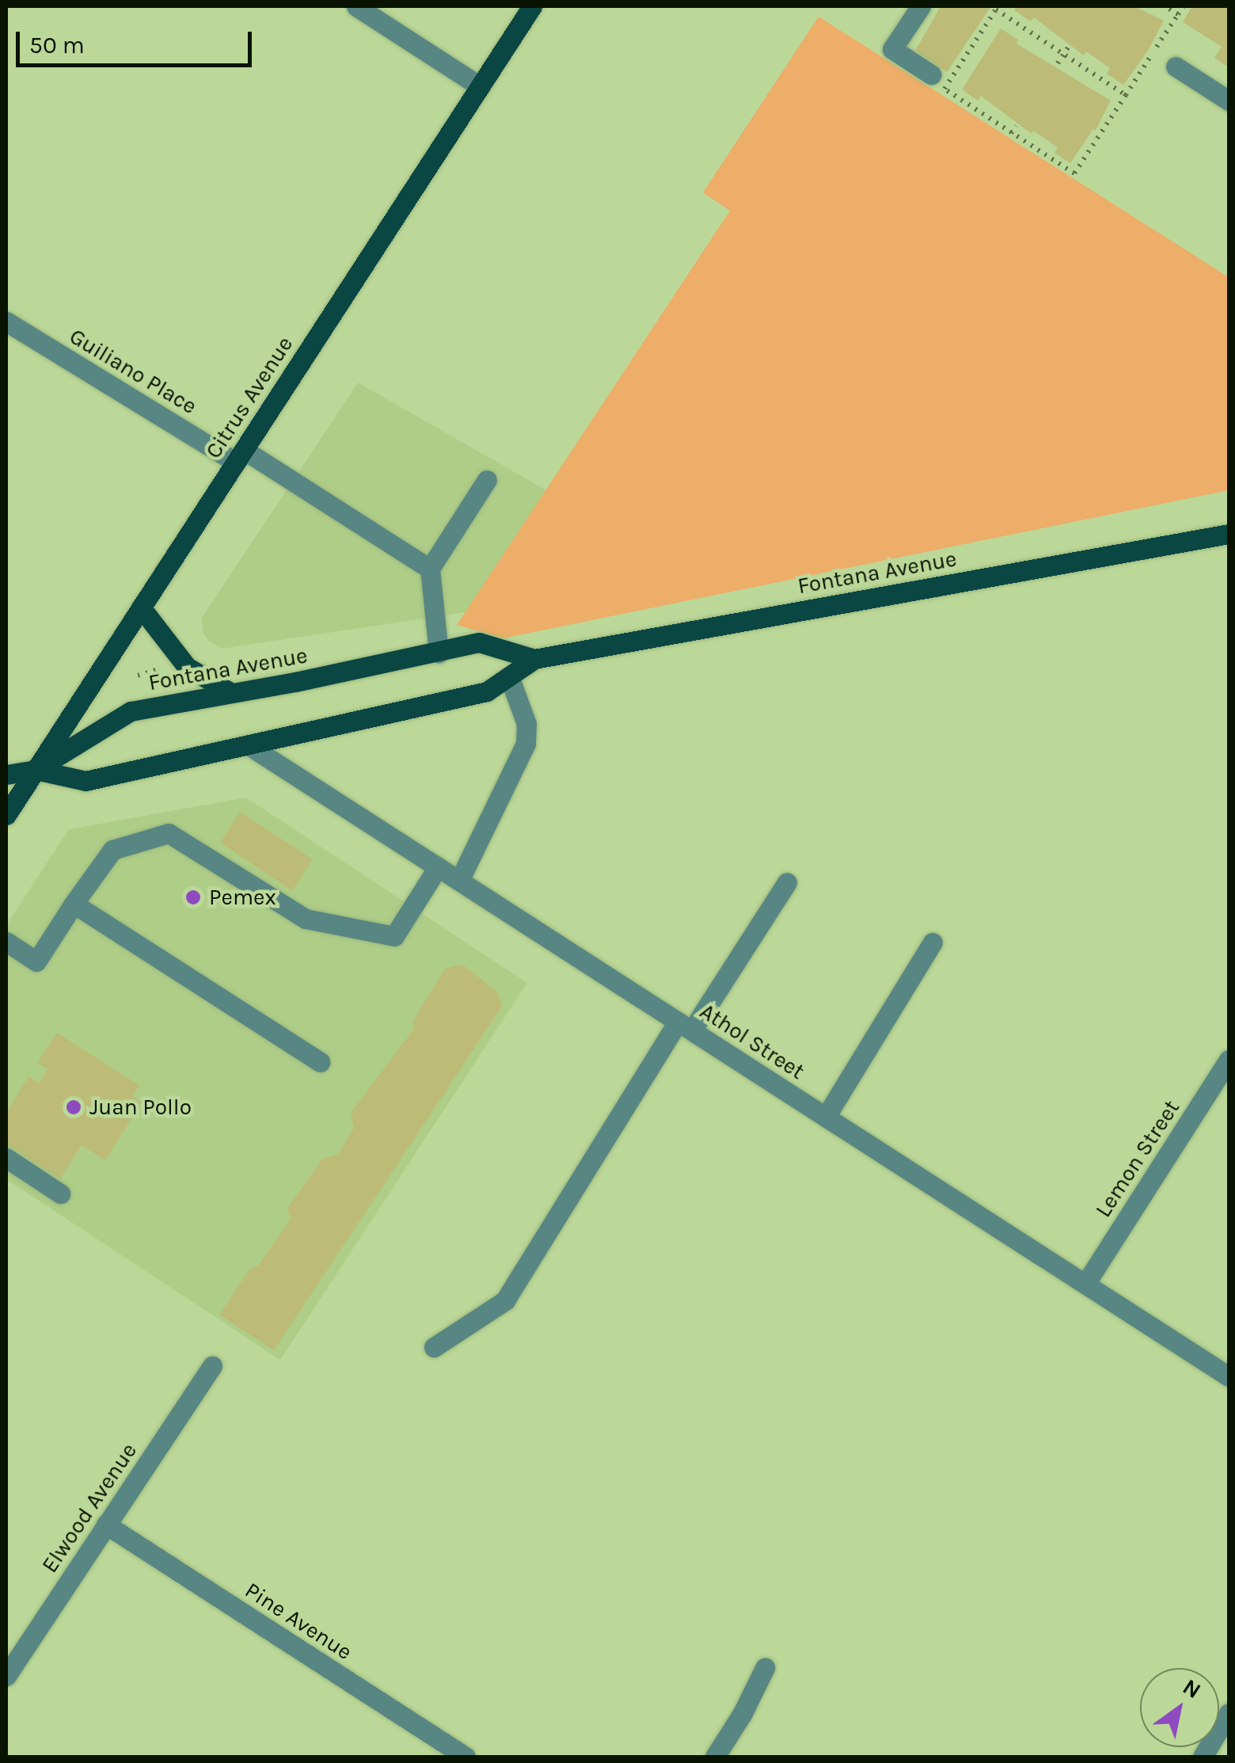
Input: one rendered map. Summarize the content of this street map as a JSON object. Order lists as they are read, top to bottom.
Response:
{
  "streets": {
    "main road": ["Citrus Avenue", "Fontana Avenue"],
    "street": [
      "Guiliano Place",
      "Athol Street",
      "Lemon Street",
      "Elwood Avenue",
      "Pine Avenue"
    ]
  },
  "crossings": [
    ["Guiliano Place", "Citrus Avenue"],
    ["Citrus Avenue", "Fontana Avenue"],
    ["Fontana Avenue", "Athol Street"],
    ["Athol Street", "Lemon Street"],
    ["Elwood Avenue", "Pine Avenue"]
  ],
  "places": ["Pemex", "Juan Pollo"],
  "scale_bar": "50 m",
  "north": "top right"
}
